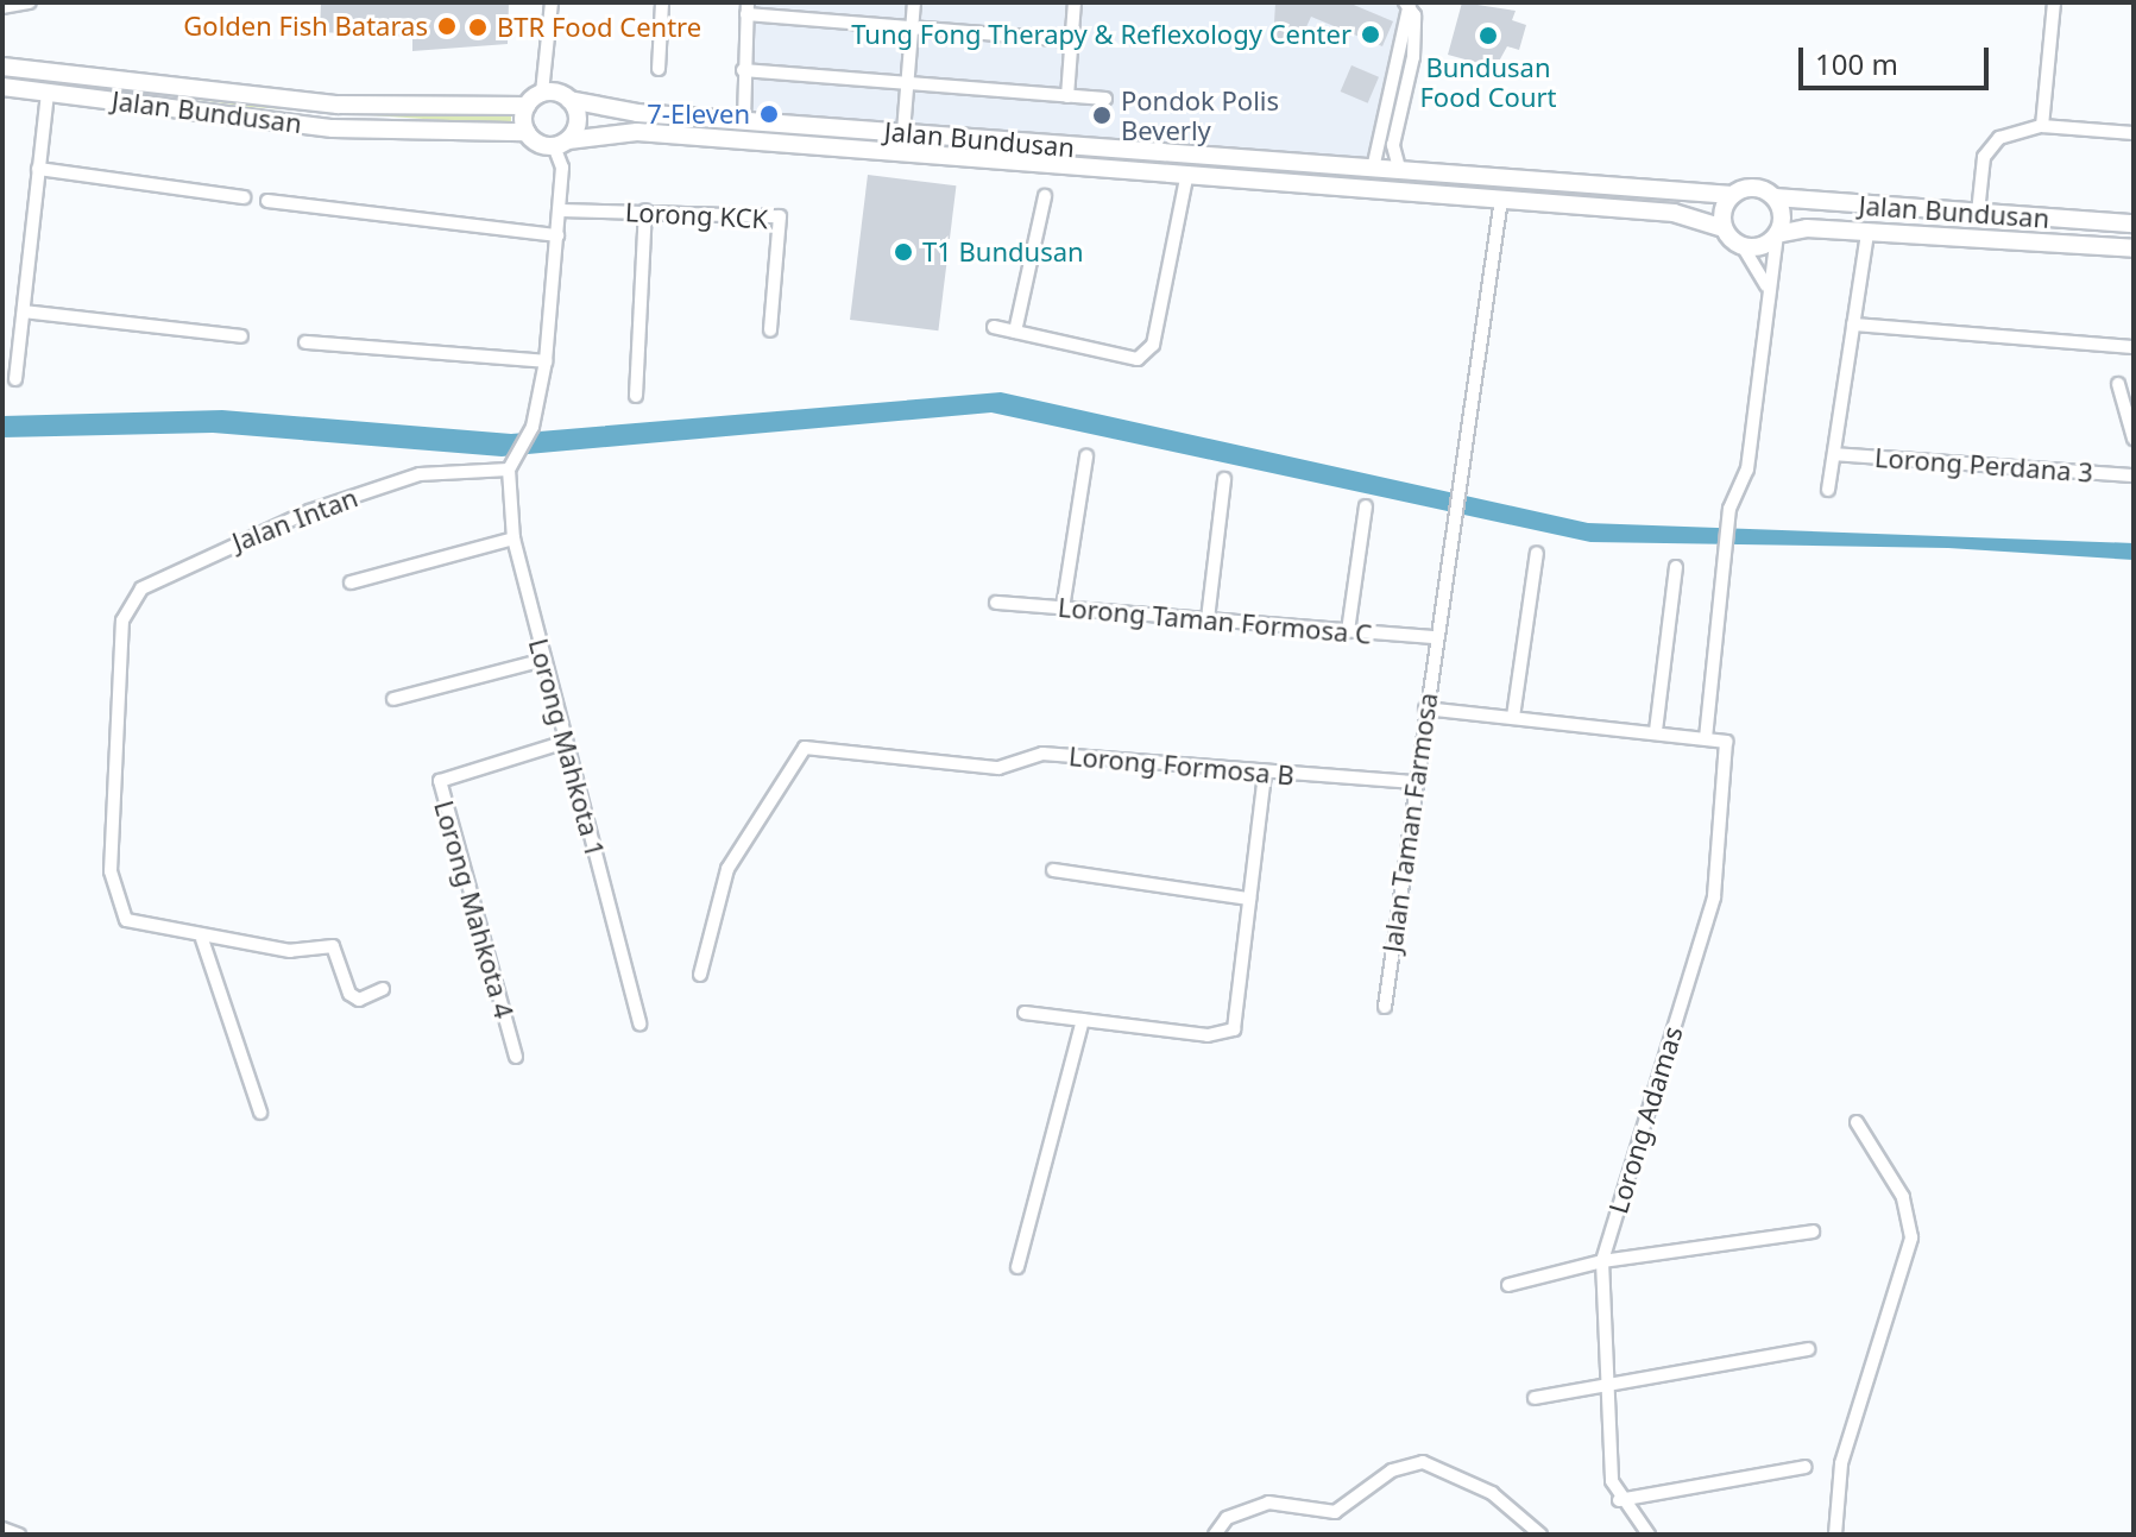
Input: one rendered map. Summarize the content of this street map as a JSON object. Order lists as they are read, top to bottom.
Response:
{
  "streets": {
    "main road": ["Jalan Bundusan"],
    "street": [
      "Lorong KCK",
      "Lorong Perdana 3",
      "Jalan Intan",
      "Lorong Taman Formosa C",
      "Lorong Mahkota 1",
      "Lorong Formosa B",
      "Jalan Taman Farmosa",
      "Lorong Mahkota 4",
      "Lorong Adamas"
    ]
  },
  "crossings": [
    ["Jalan Bundusan", "Jalan Taman Farmosa"],
    ["Jalan Intan", "Lorong Mahkota 1"],
    ["Lorong Taman Formosa C", "Jalan Taman Farmosa"],
    ["Lorong Mahkota 1", "Lorong Mahkota 4"],
    ["Lorong Formosa B", "Jalan Taman Farmosa"]
  ],
  "places": [
    "Golden Fish Bataras",
    "BTR Food Centre",
    "Tung Fong Therapy & Reflexology Center",
    "Bundusan Food Court",
    "7-Eleven",
    "Pondok Polis Beverly",
    "T1 Bundusan"
  ],
  "scale_bar": "100 m"
}
